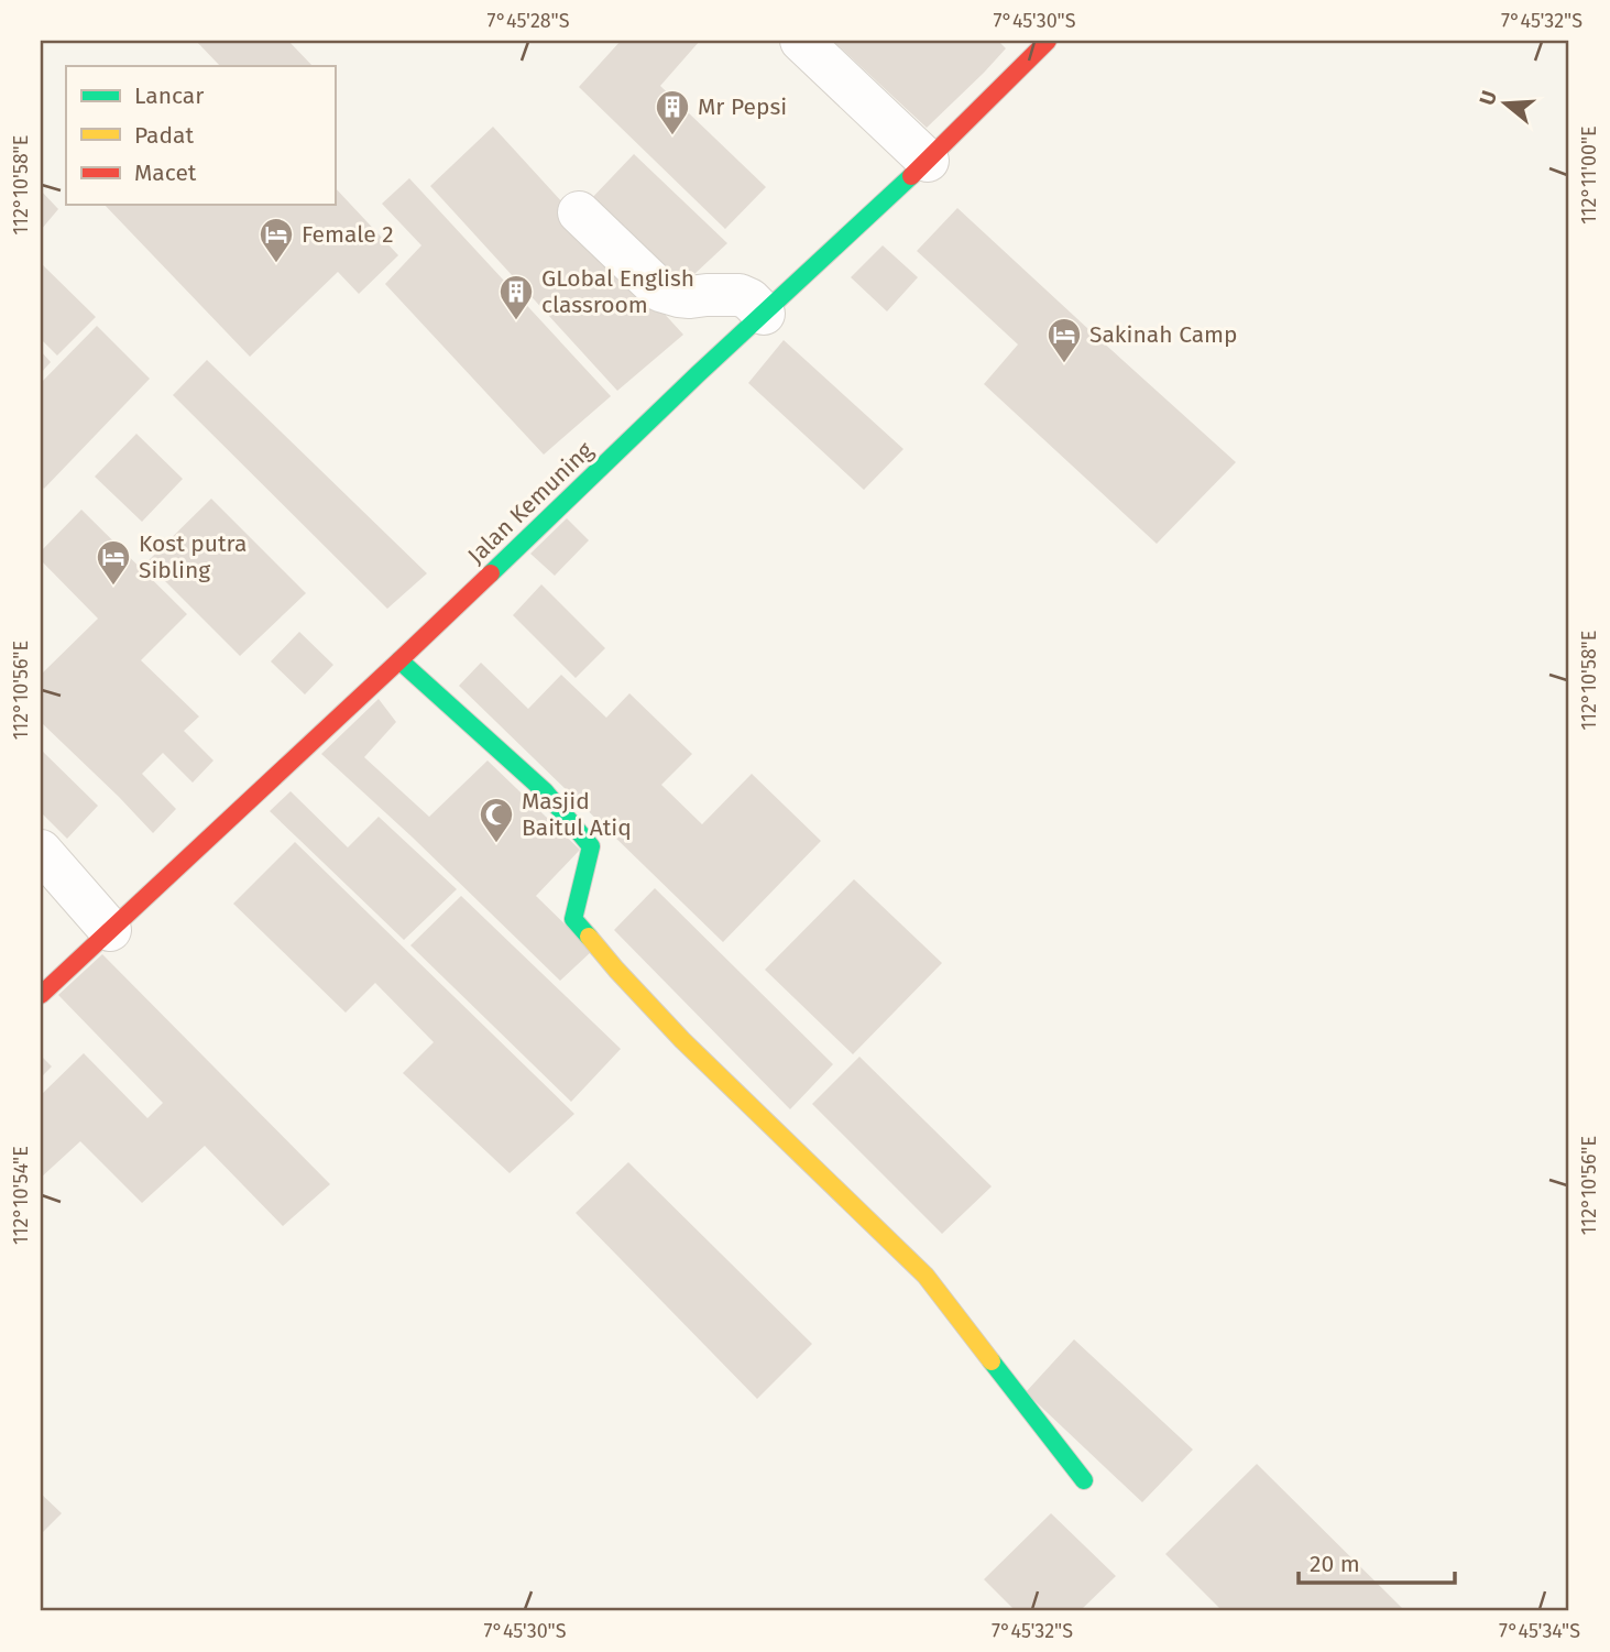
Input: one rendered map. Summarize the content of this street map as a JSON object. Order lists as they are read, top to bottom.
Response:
{
  "streets": {
    "street": ["Jalan Kemuning"]
  },
  "places": {
    "building": ["Mr Pepsi", "GLobal English classroom"],
    "hotel": ["Female 2", "Sakinah Camp", "Kost putra Sibling"],
    "mosque": ["Masjid Baitul Atiq"]
  },
  "legend": ["Lancar", "Padat", "Macet"],
  "scale_bar": "20 m",
  "north": "left",
  "coordinates": [
    "7°45'28\"S",
    "7°45'30\"S",
    "7°45'32\"S",
    "112°11'00\"E",
    "112°10'58\"E",
    "112°10'56\"E",
    "112°10'54\"E",
    "7°45'34\"S"
  ]
}
